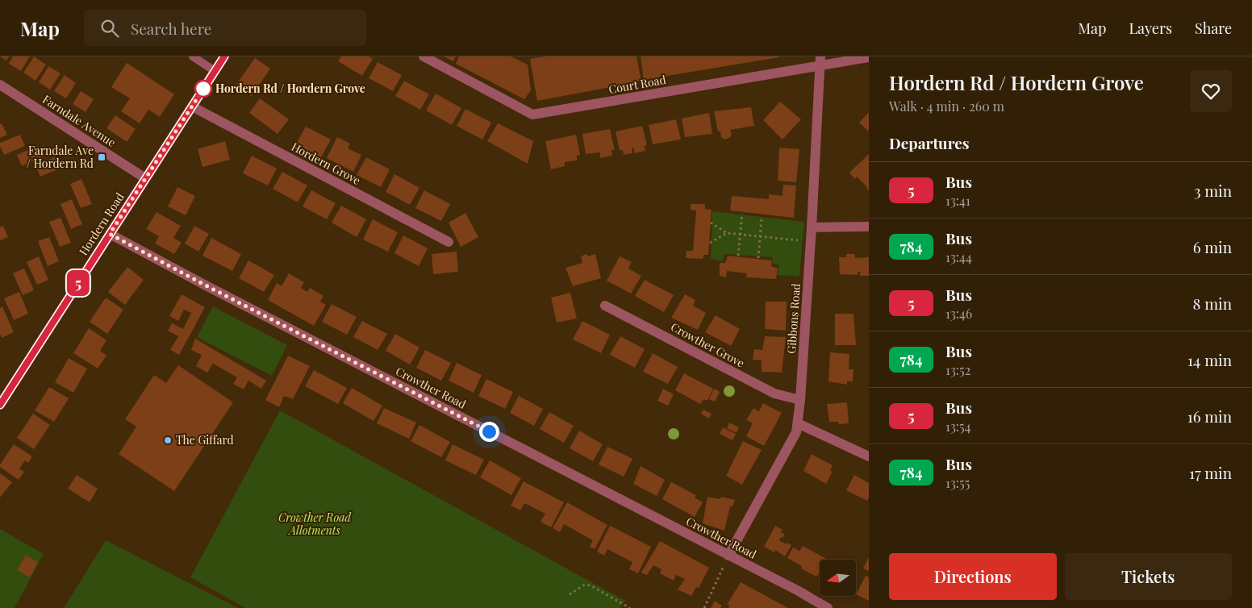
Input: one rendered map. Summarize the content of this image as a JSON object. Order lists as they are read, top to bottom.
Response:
{
  "streets": {
    "street": [
      "Court Road",
      "Farndale Avenue",
      "Hordern Grove",
      "Hordern Road",
      "Gibbons Road",
      "Crowther Grove",
      "Crowther Road"
    ]
  },
  "crossings": [
    ["Court Road", "Gibbons Road"],
    ["Farndale Avenue", "Hordern Road"],
    ["Hordern Grove", "Hordern Road"],
    ["Hordern Road", "Crowther Road"],
    ["Gibbons Road", "Crowther Grove"],
    ["Gibbons Road", "Crowther Road"]
  ],
  "parks": ["Crowther Road Allotments"],
  "places": {
    "other": ["Hordern Rd / Hordern Grove", "The Giffard"],
    "transit": ["Farndale Ave / Hordern Rd"]
  },
  "lines": ["bus line 5"],
  "north": "left",
  "page": {
    "header": "Map",
    "search": "Search here",
    "nav": ["Map", "Layers", "Share"],
    "on_map": "5",
    "heading": [
      ["Hordern Rd / Hordern Grove", "Walk · 4 min · 260 m"],
      "Departures"
    ],
    "list": [
      {
        "mark": "5",
        "name": "Bus",
        "note": "13:41",
        "value": "3 min"
      },
      {
        "mark": "784",
        "name": "Bus",
        "note": "13:44",
        "value": "6 min"
      },
      {
        "mark": "5",
        "name": "Bus",
        "note": "13:46",
        "value": "8 min"
      },
      {
        "mark": "784",
        "name": "Bus",
        "note": "13:52",
        "value": "14 min"
      },
      {
        "mark": "5",
        "name": "Bus",
        "note": "13:54",
        "value": "16 min"
      },
      {
        "mark": "784",
        "name": "Bus",
        "note": "13:55",
        "value": "17 min"
      }
    ],
    "buttons": ["Directions", "Tickets"]
  }
}
